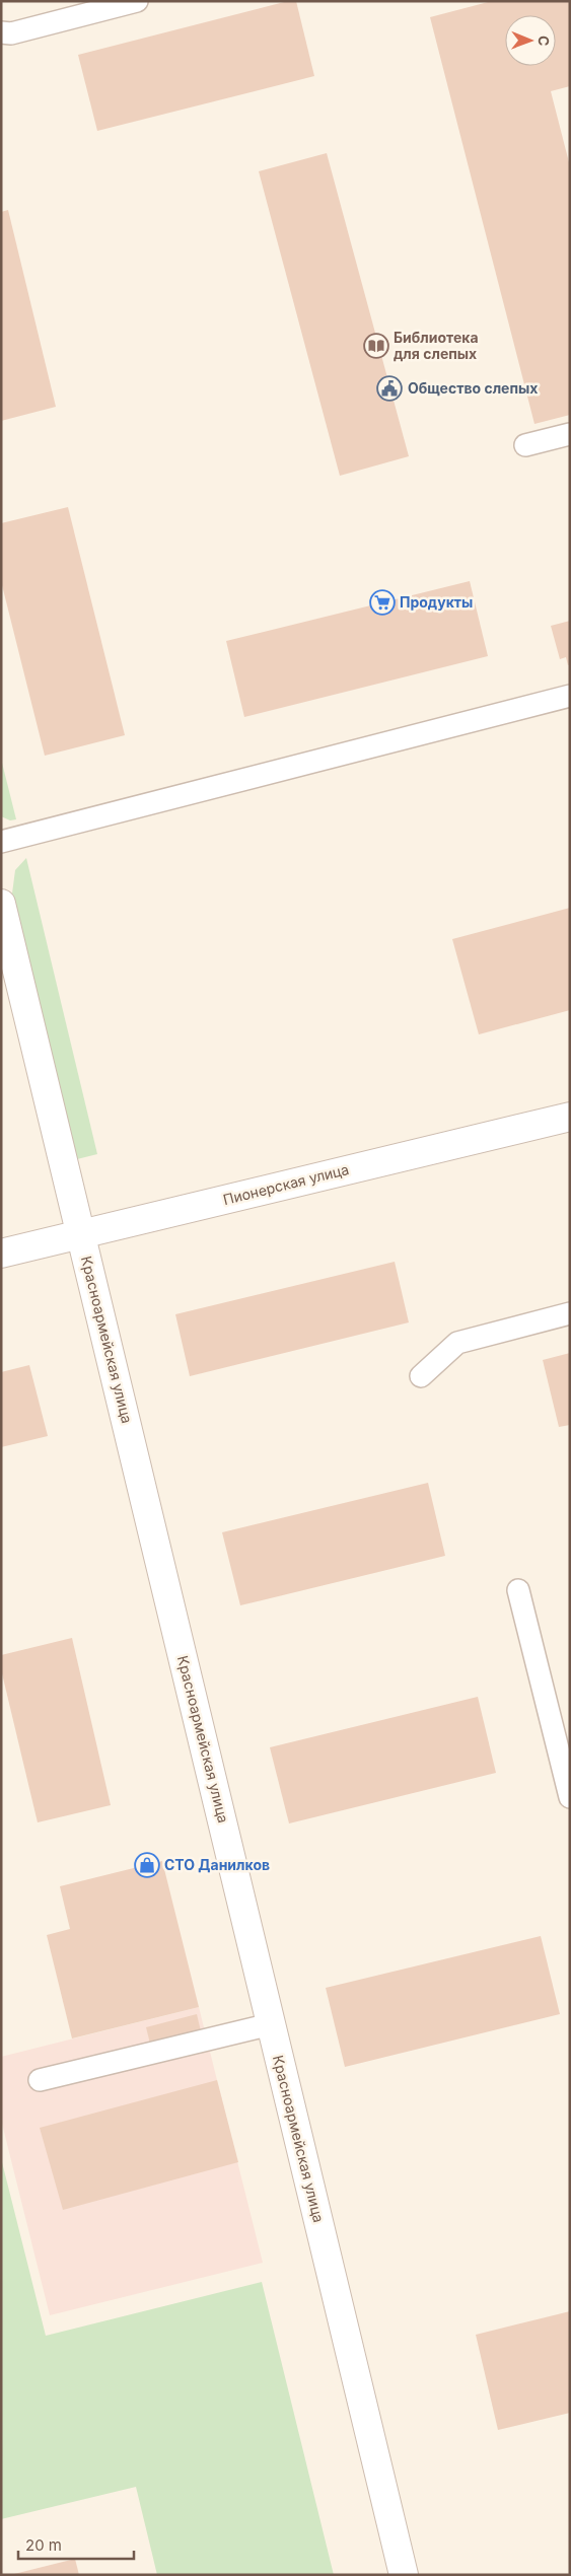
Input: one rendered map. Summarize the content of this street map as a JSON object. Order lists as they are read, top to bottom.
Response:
{
  "streets": {
    "street": ["Пионерская улица", "Красноармейская улица"]
  },
  "crossings": [
    ["Пионерская улица", "Красноармейская улица"]
  ],
  "places": {
    "library": ["Библиотека для слепых"],
    "public building": ["Общество слепых"],
    "supermarket": ["Продукты"],
    "shop": ["СТО Данилков"]
  },
  "scale_bar": "20 m",
  "north": "right"
}
